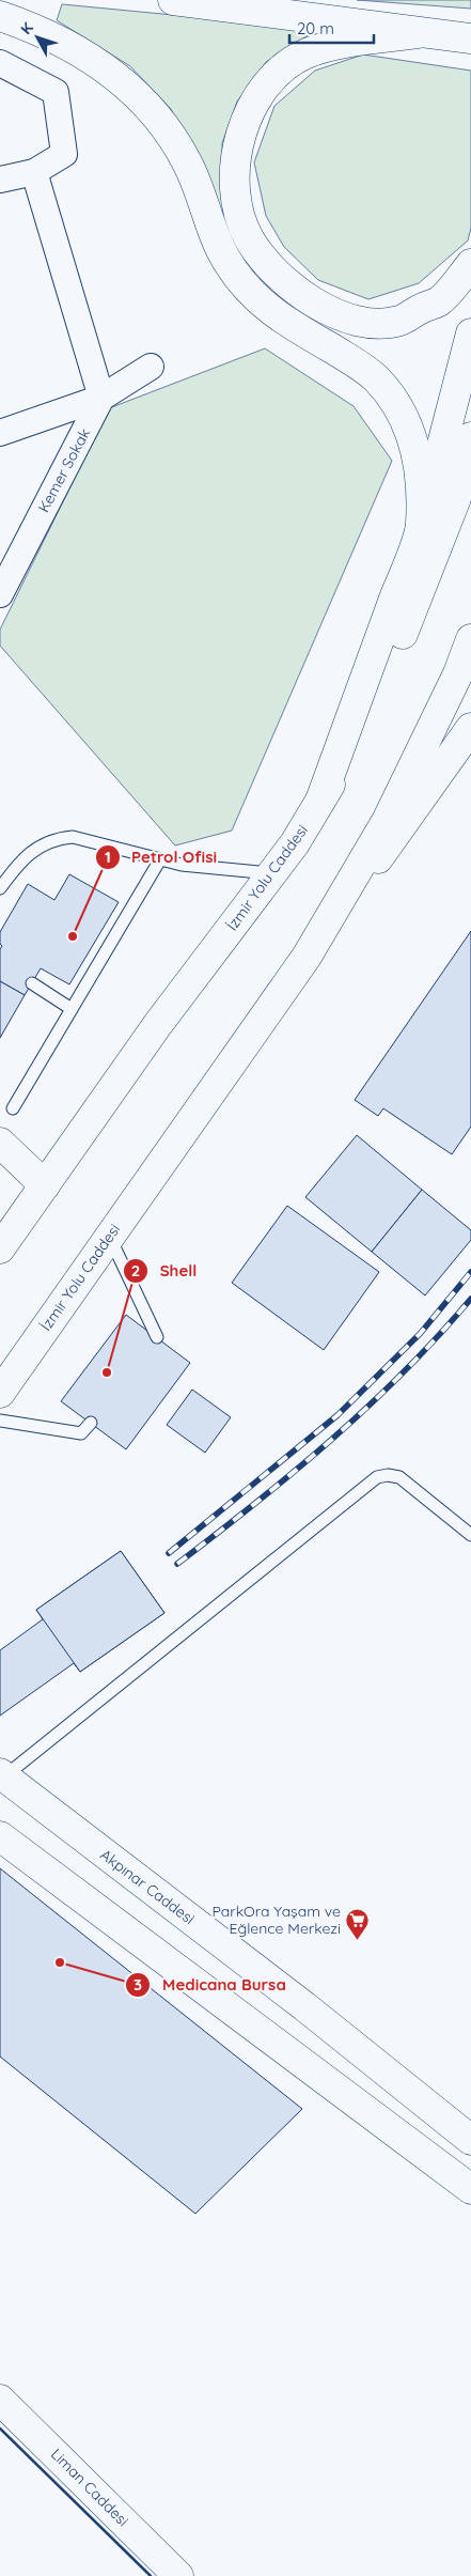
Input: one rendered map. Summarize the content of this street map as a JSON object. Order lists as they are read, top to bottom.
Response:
{
  "streets": {
    "main road": ["İzmir Yolu Caddesi", "Akpınar Caddesi", "Liman Caddesi"],
    "street": ["Kemer Sokak"]
  },
  "places": {
    "other": ["Petrol Ofisi", "Shell", "Medicana Bursa"],
    "supermarket": ["ParkOra Yaşam ve Eğlence Merkezi"]
  },
  "scale_bar": "20 m",
  "north": "top left"
}
